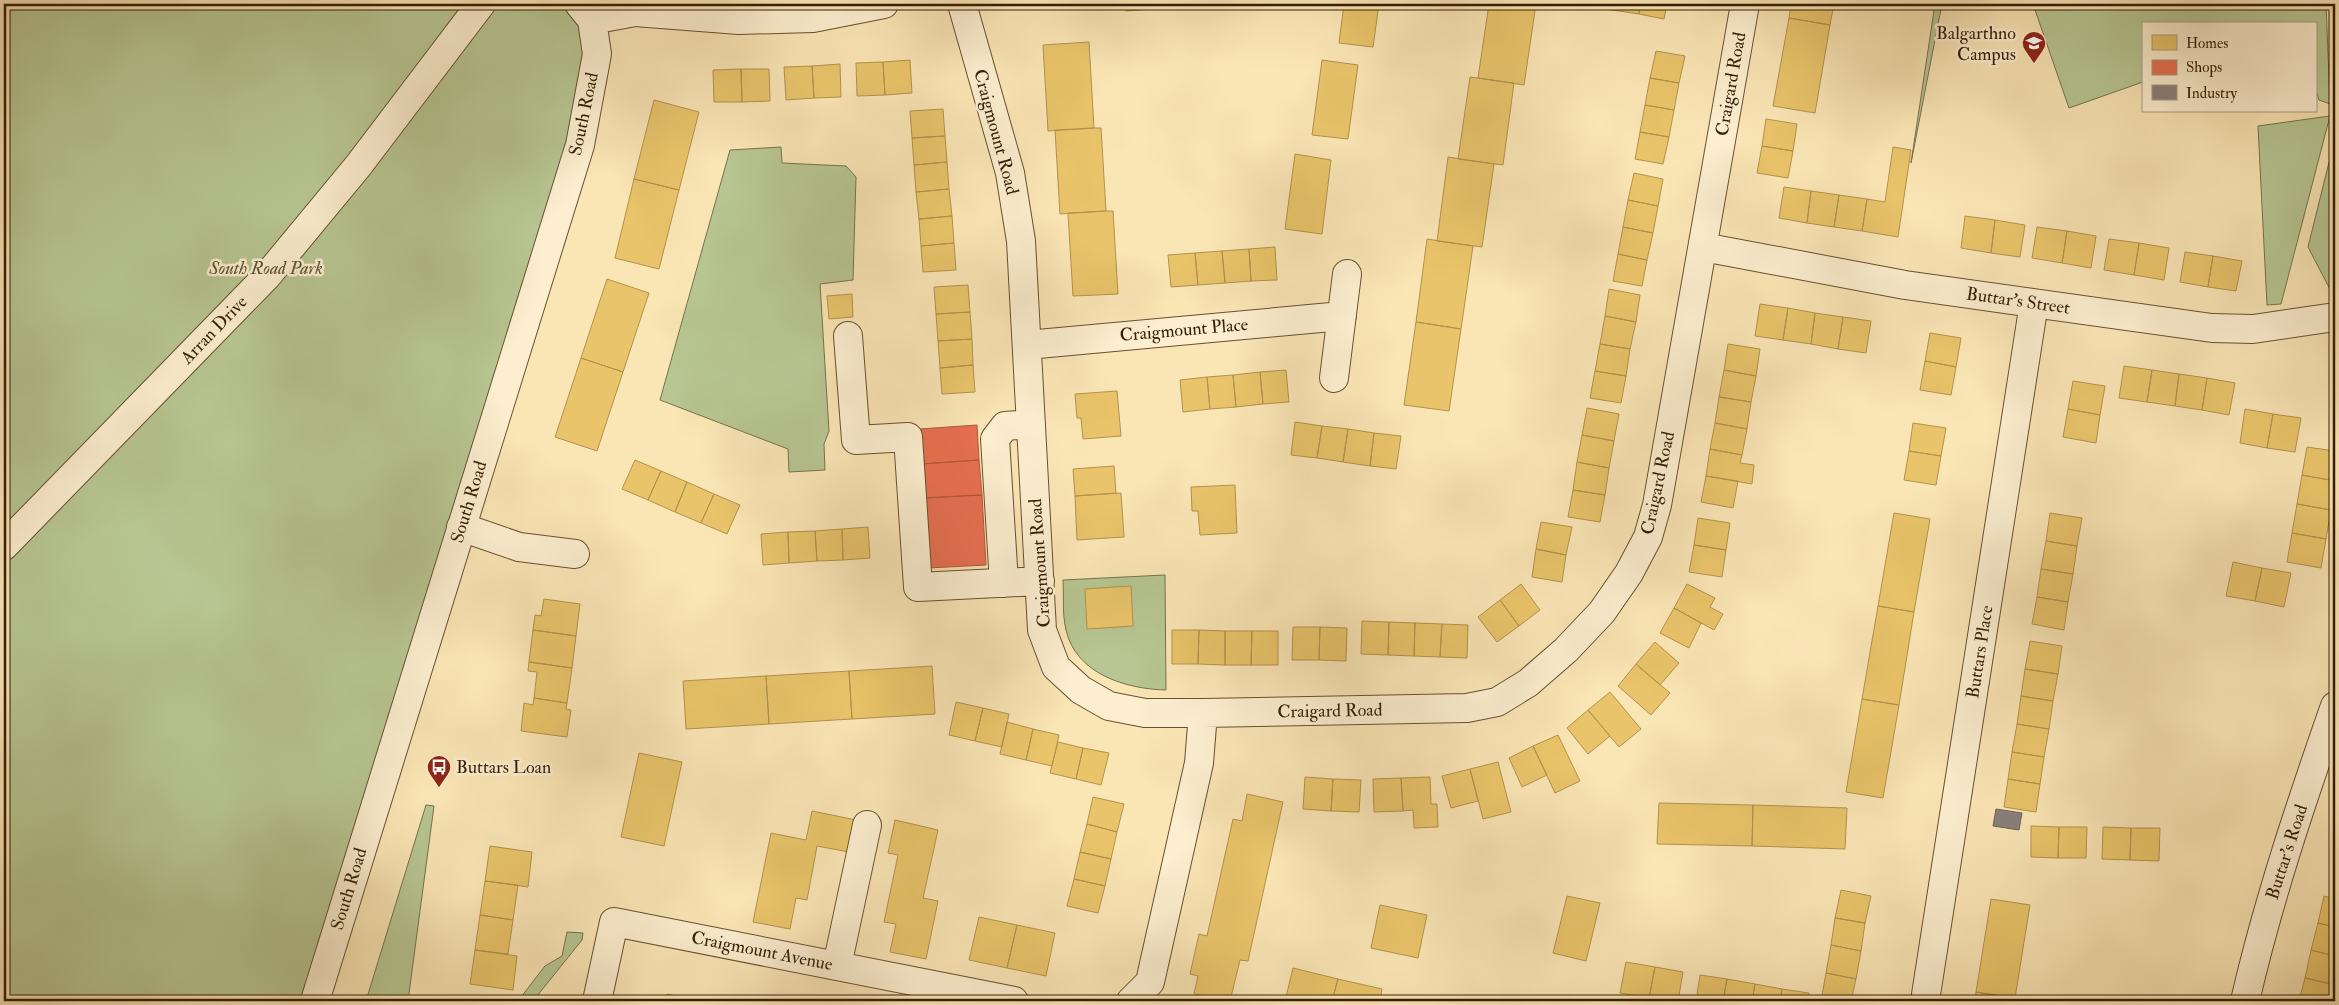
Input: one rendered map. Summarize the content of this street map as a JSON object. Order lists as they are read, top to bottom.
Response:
{
  "streets": {
    "street": [
      "Craigard Road",
      "South Road",
      "Craigmount Road",
      "Buttar's Street",
      "Arran Drive",
      "Craigmount Place",
      "Buttars Place",
      "Buttar's Road",
      "Craigmount Avenue"
    ]
  },
  "crossings": [
    ["Craigard Road", "Craigmount Road"],
    ["Craigard Road", "Buttar's Street"],
    ["Craigmount Road", "Craigmount Place"],
    ["Buttar's Street", "Buttars Place"]
  ],
  "parks": ["South Road Park"],
  "places": {
    "school or university": ["Balgarthno Campus"],
    "bus stop": ["Buttars Loan"]
  },
  "legend": ["Homes", "Shops", "Industry"]
}
